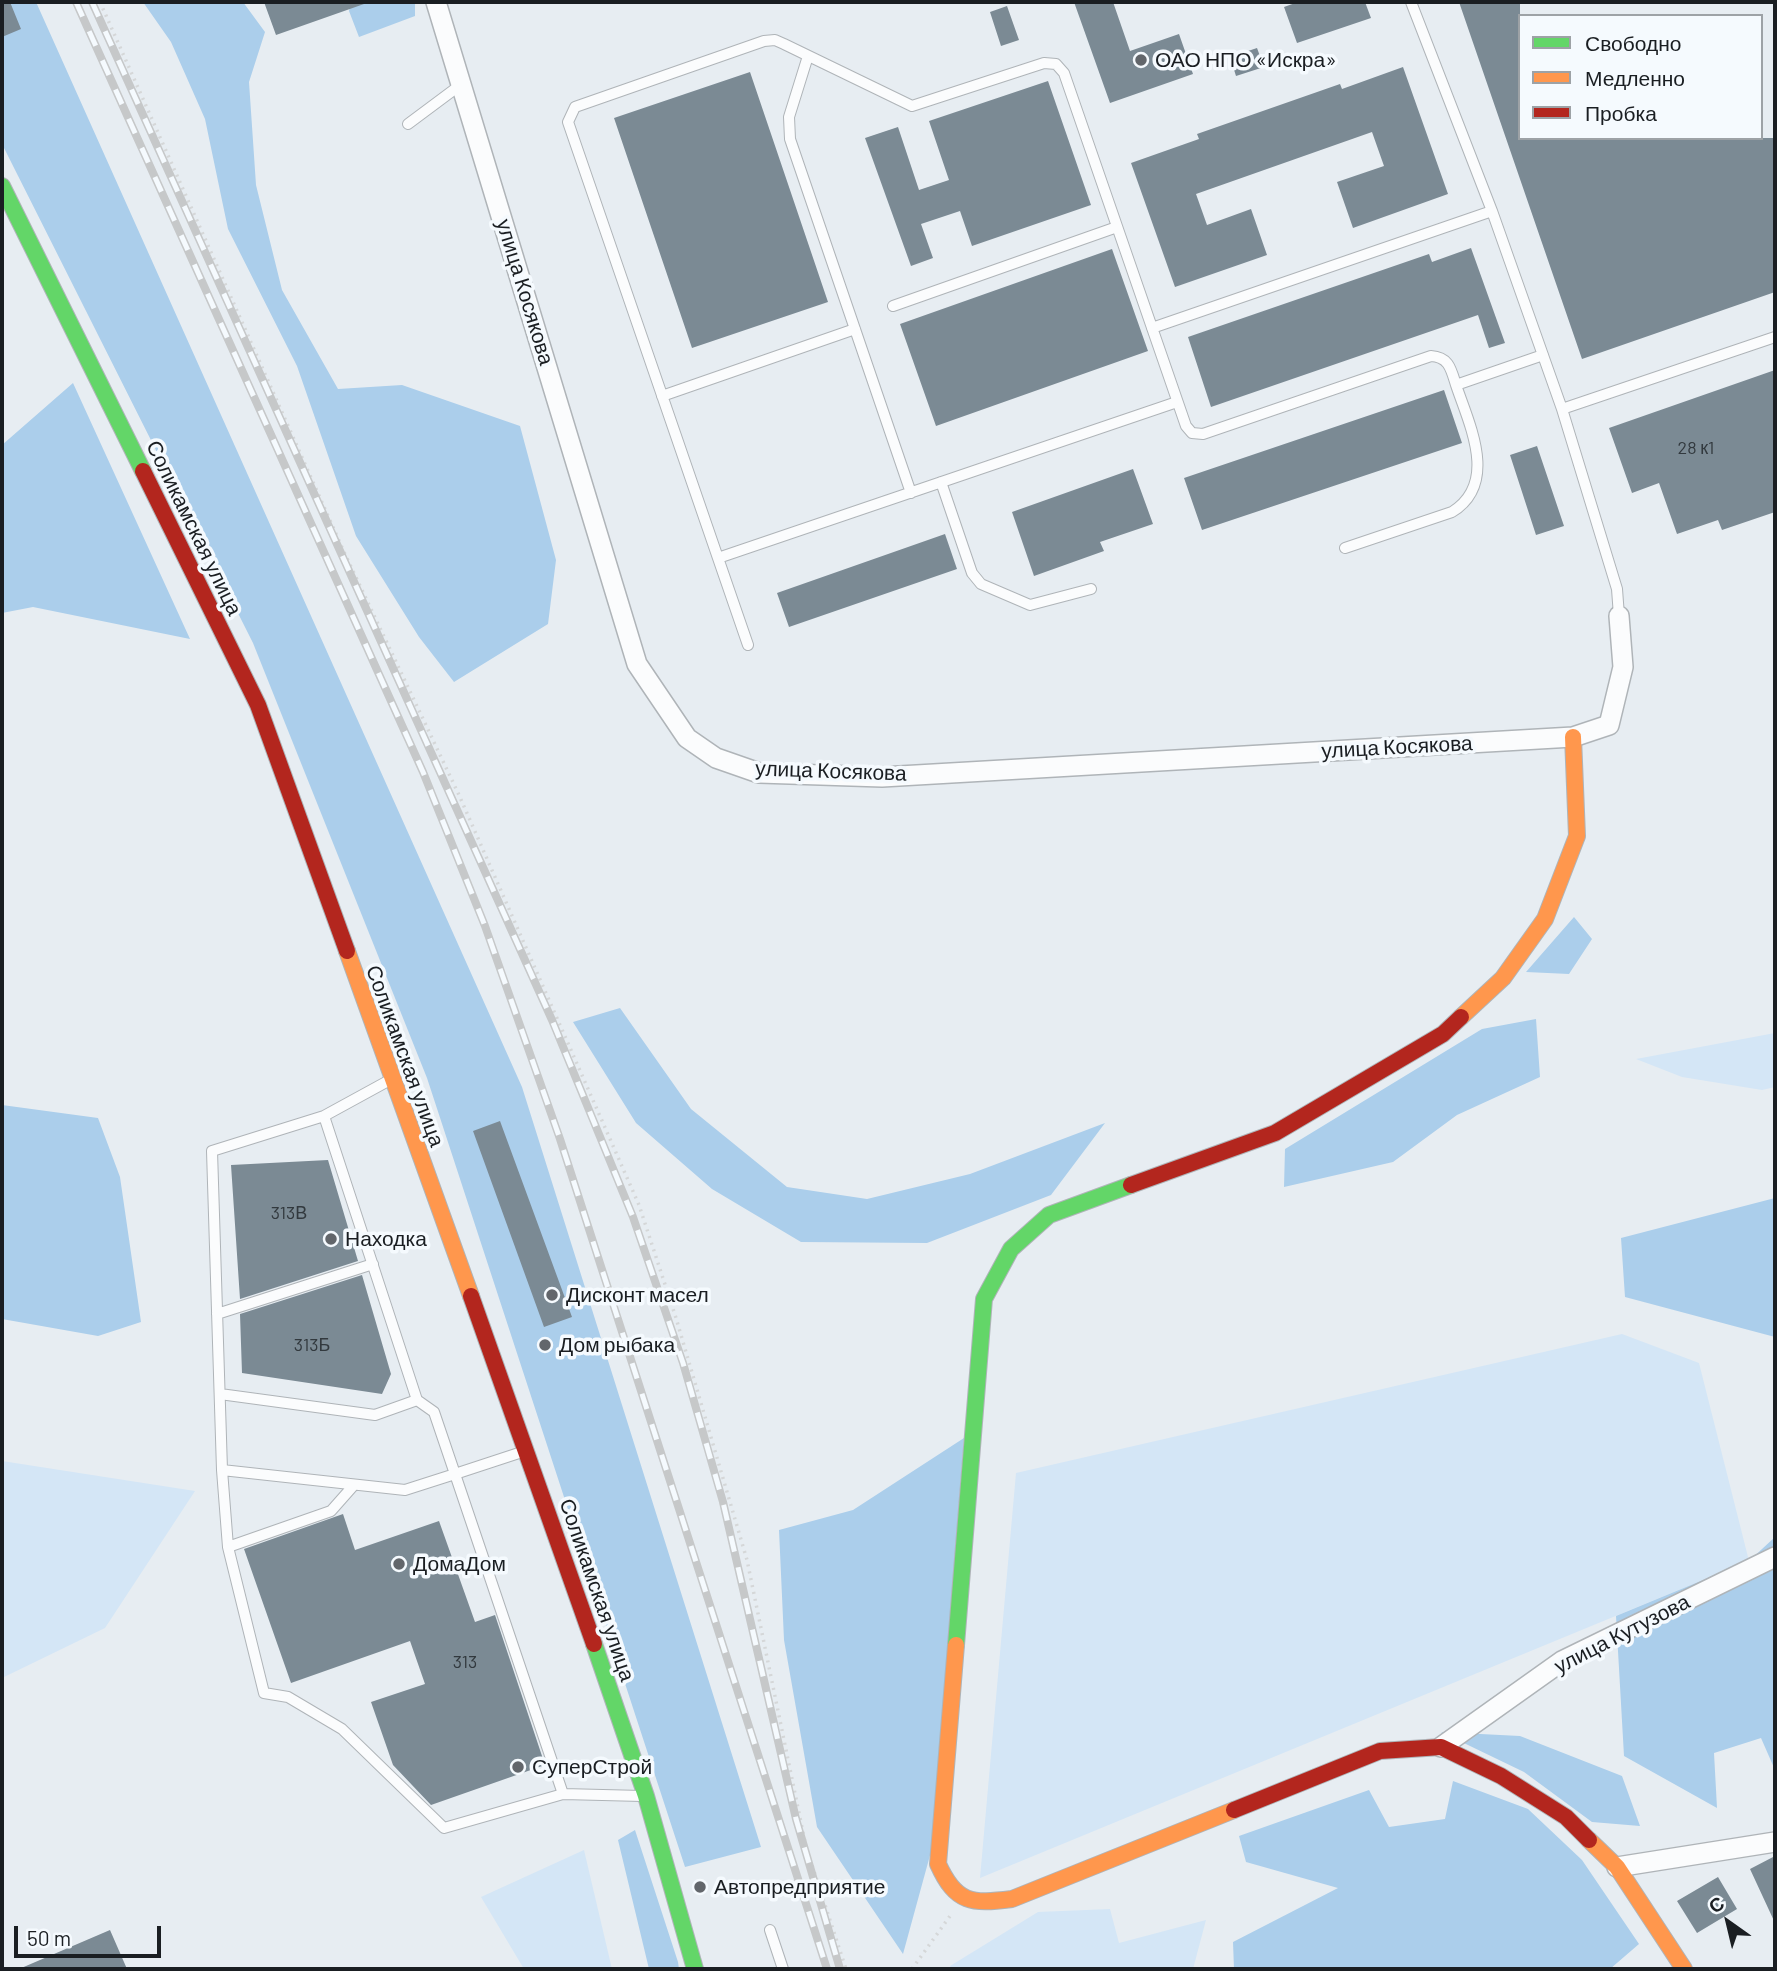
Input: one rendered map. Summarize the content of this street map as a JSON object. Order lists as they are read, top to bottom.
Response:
{
  "streets": {
    "street": ["улица Косякова", "Соликамская улица", "улица Кутузова"]
  },
  "places": [
    "ОАО НПО «Искра»",
    "Находка",
    "Дисконт масел",
    "Дом рыбака",
    "ДомаДом",
    "СуперСтрой",
    "Автопредприятие"
  ],
  "house_numbers": [
    "28 к1",
    "313В",
    "313Б",
    "313"
  ],
  "legend": ["Свободно", "Медленно", "Пробка"],
  "scale_bar": "50 m",
  "north": "top left"
}
